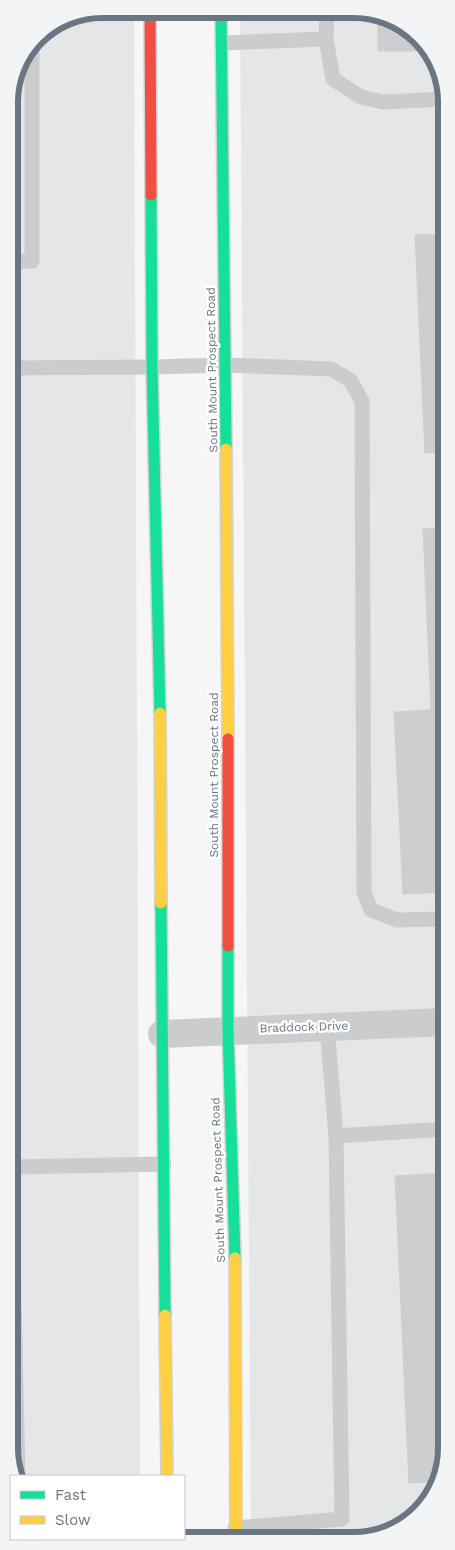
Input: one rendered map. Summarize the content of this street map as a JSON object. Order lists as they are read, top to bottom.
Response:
{
  "streets": {
    "main road": ["South Mount Prospect Road"],
    "street": ["Braddock Drive"]
  },
  "crossings": [
    ["South Mount Prospect Road", "Braddock Drive"]
  ],
  "legend": ["Fast", "Slow"]
}
